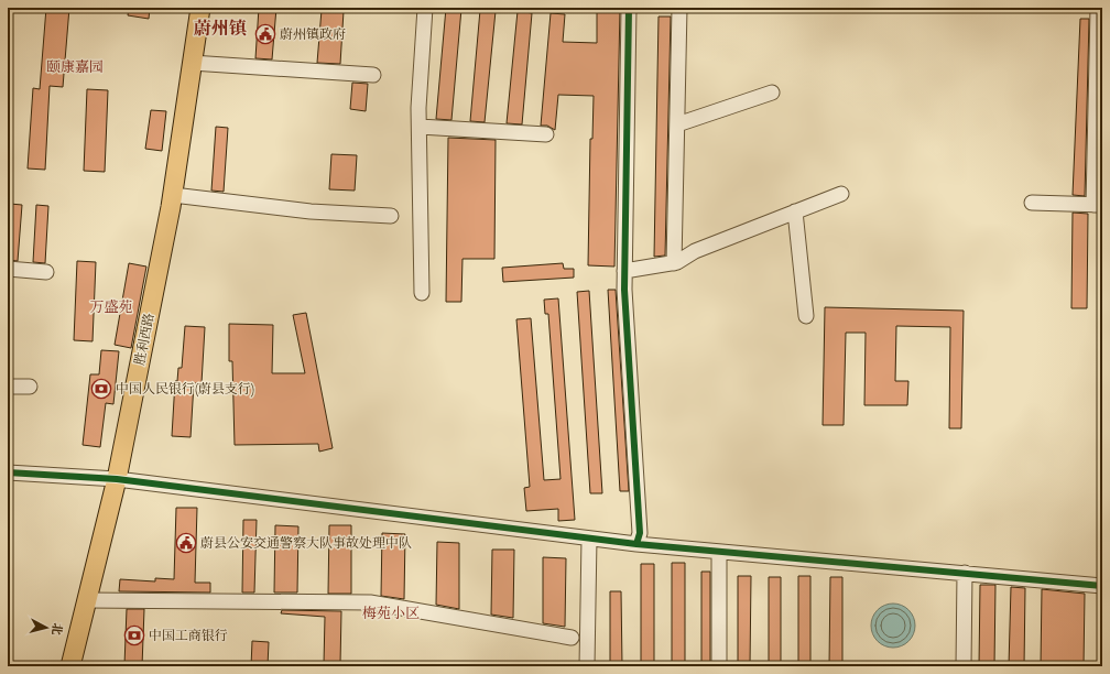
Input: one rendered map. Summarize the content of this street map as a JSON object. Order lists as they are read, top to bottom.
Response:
{
  "streets": {
    "main road": ["胜利西路"]
  },
  "districts": [
    "蔚州镇",
    "颐康嘉园",
    "万盛苑",
    "梅苑小区"
  ],
  "places": {
    "public building": ["蔚州镇政府", "蔚县公安交通警察大队事故处理中队"],
    "bank": ["中国人民银行(蔚县支行)", "中国工商银行"]
  },
  "north": "right"
}
